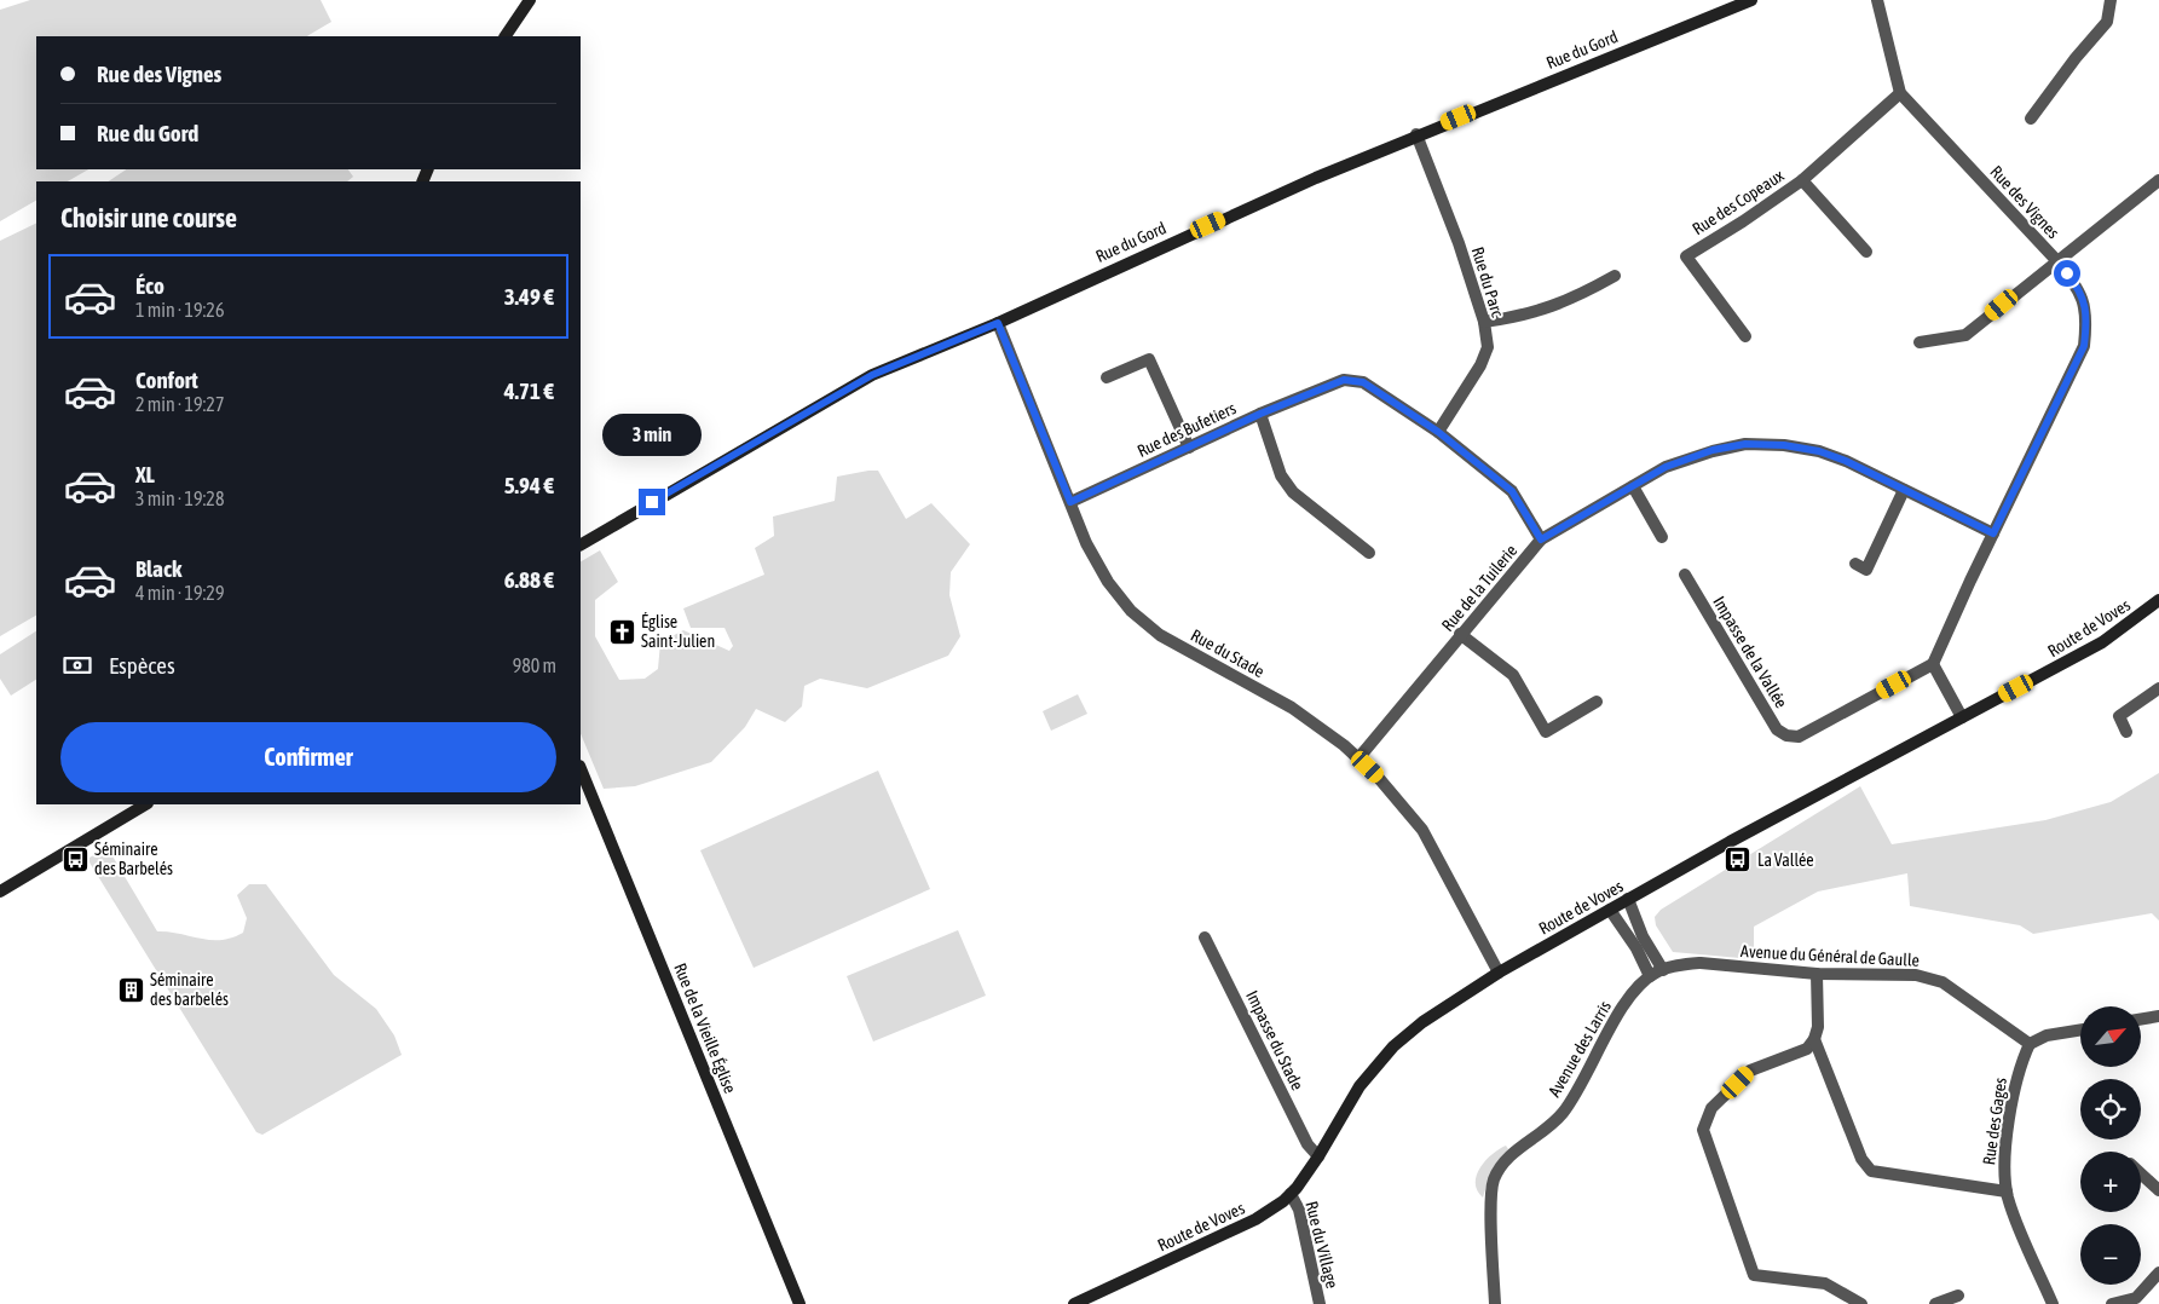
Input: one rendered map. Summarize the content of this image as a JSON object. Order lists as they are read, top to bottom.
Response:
{
  "streets": {
    "main road": ["Rue du Gord", "Route de Voves", "Rue de la Vieille Église"],
    "street": [
      "Rue des Copeaux",
      "Rue des Vignes",
      "Rue du Parc",
      "Rue des Bufetiers",
      "Rue de la Tuilerie",
      "Impasse de la Vallée",
      "Rue du Stade",
      "Avenue du Général de Gaulle",
      "Impasse du Stade",
      "Avenue des Larris",
      "Rue des Gages",
      "Rue du Village"
    ]
  },
  "crossings": [
    ["Rue du Gord", "Rue du Parc"],
    ["Rue du Gord", "Rue du Stade"],
    ["Rue des Copeaux", "Rue des Vignes"],
    ["Rue des Vignes", "Rue de la Tuilerie"],
    ["Rue des Vignes", "Impasse de la Vallée"],
    ["Rue du Parc", "Rue des Bufetiers"],
    ["Rue des Bufetiers", "Rue de la Tuilerie"],
    ["Rue des Bufetiers", "Rue du Stade"],
    ["Rue de la Tuilerie", "Rue du Stade"],
    ["Route de Voves", "Rue du Stade"],
    ["Route de Voves", "Impasse du Stade"],
    ["Route de Voves", "Rue du Village"],
    ["Avenue du Général de Gaulle", "Avenue des Larris"],
    ["Avenue du Général de Gaulle", "Rue des Gages"]
  ],
  "places": {
    "church": ["Église Saint-Julien"],
    "bus stop": ["Séminaire des Barbelés", "La Vallée"],
    "building": ["Séminaire des barbelés"]
  },
  "north": "top right",
  "page": {
    "banner": ["Rue des Vignes", "Rue du Gord"],
    "heading": "Choisir une course",
    "list": [
      {
        "name": "Éco",
        "note": "1 min · 19:26",
        "value": "3.49 €"
      },
      {
        "name": "Confort",
        "note": "2 min · 19:27",
        "value": "4.71 €"
      },
      {
        "name": "XL",
        "note": "3 min · 19:28",
        "value": "5.94 €"
      },
      {
        "name": "Black",
        "note": "4 min · 19:29",
        "value": "6.88 €"
      }
    ],
    "bubble": "3 min",
    "pay": ["Espèces", "980 m"],
    "buttons": "Confirmer",
    "map_buttons": ["+", "−"]
  }
}
